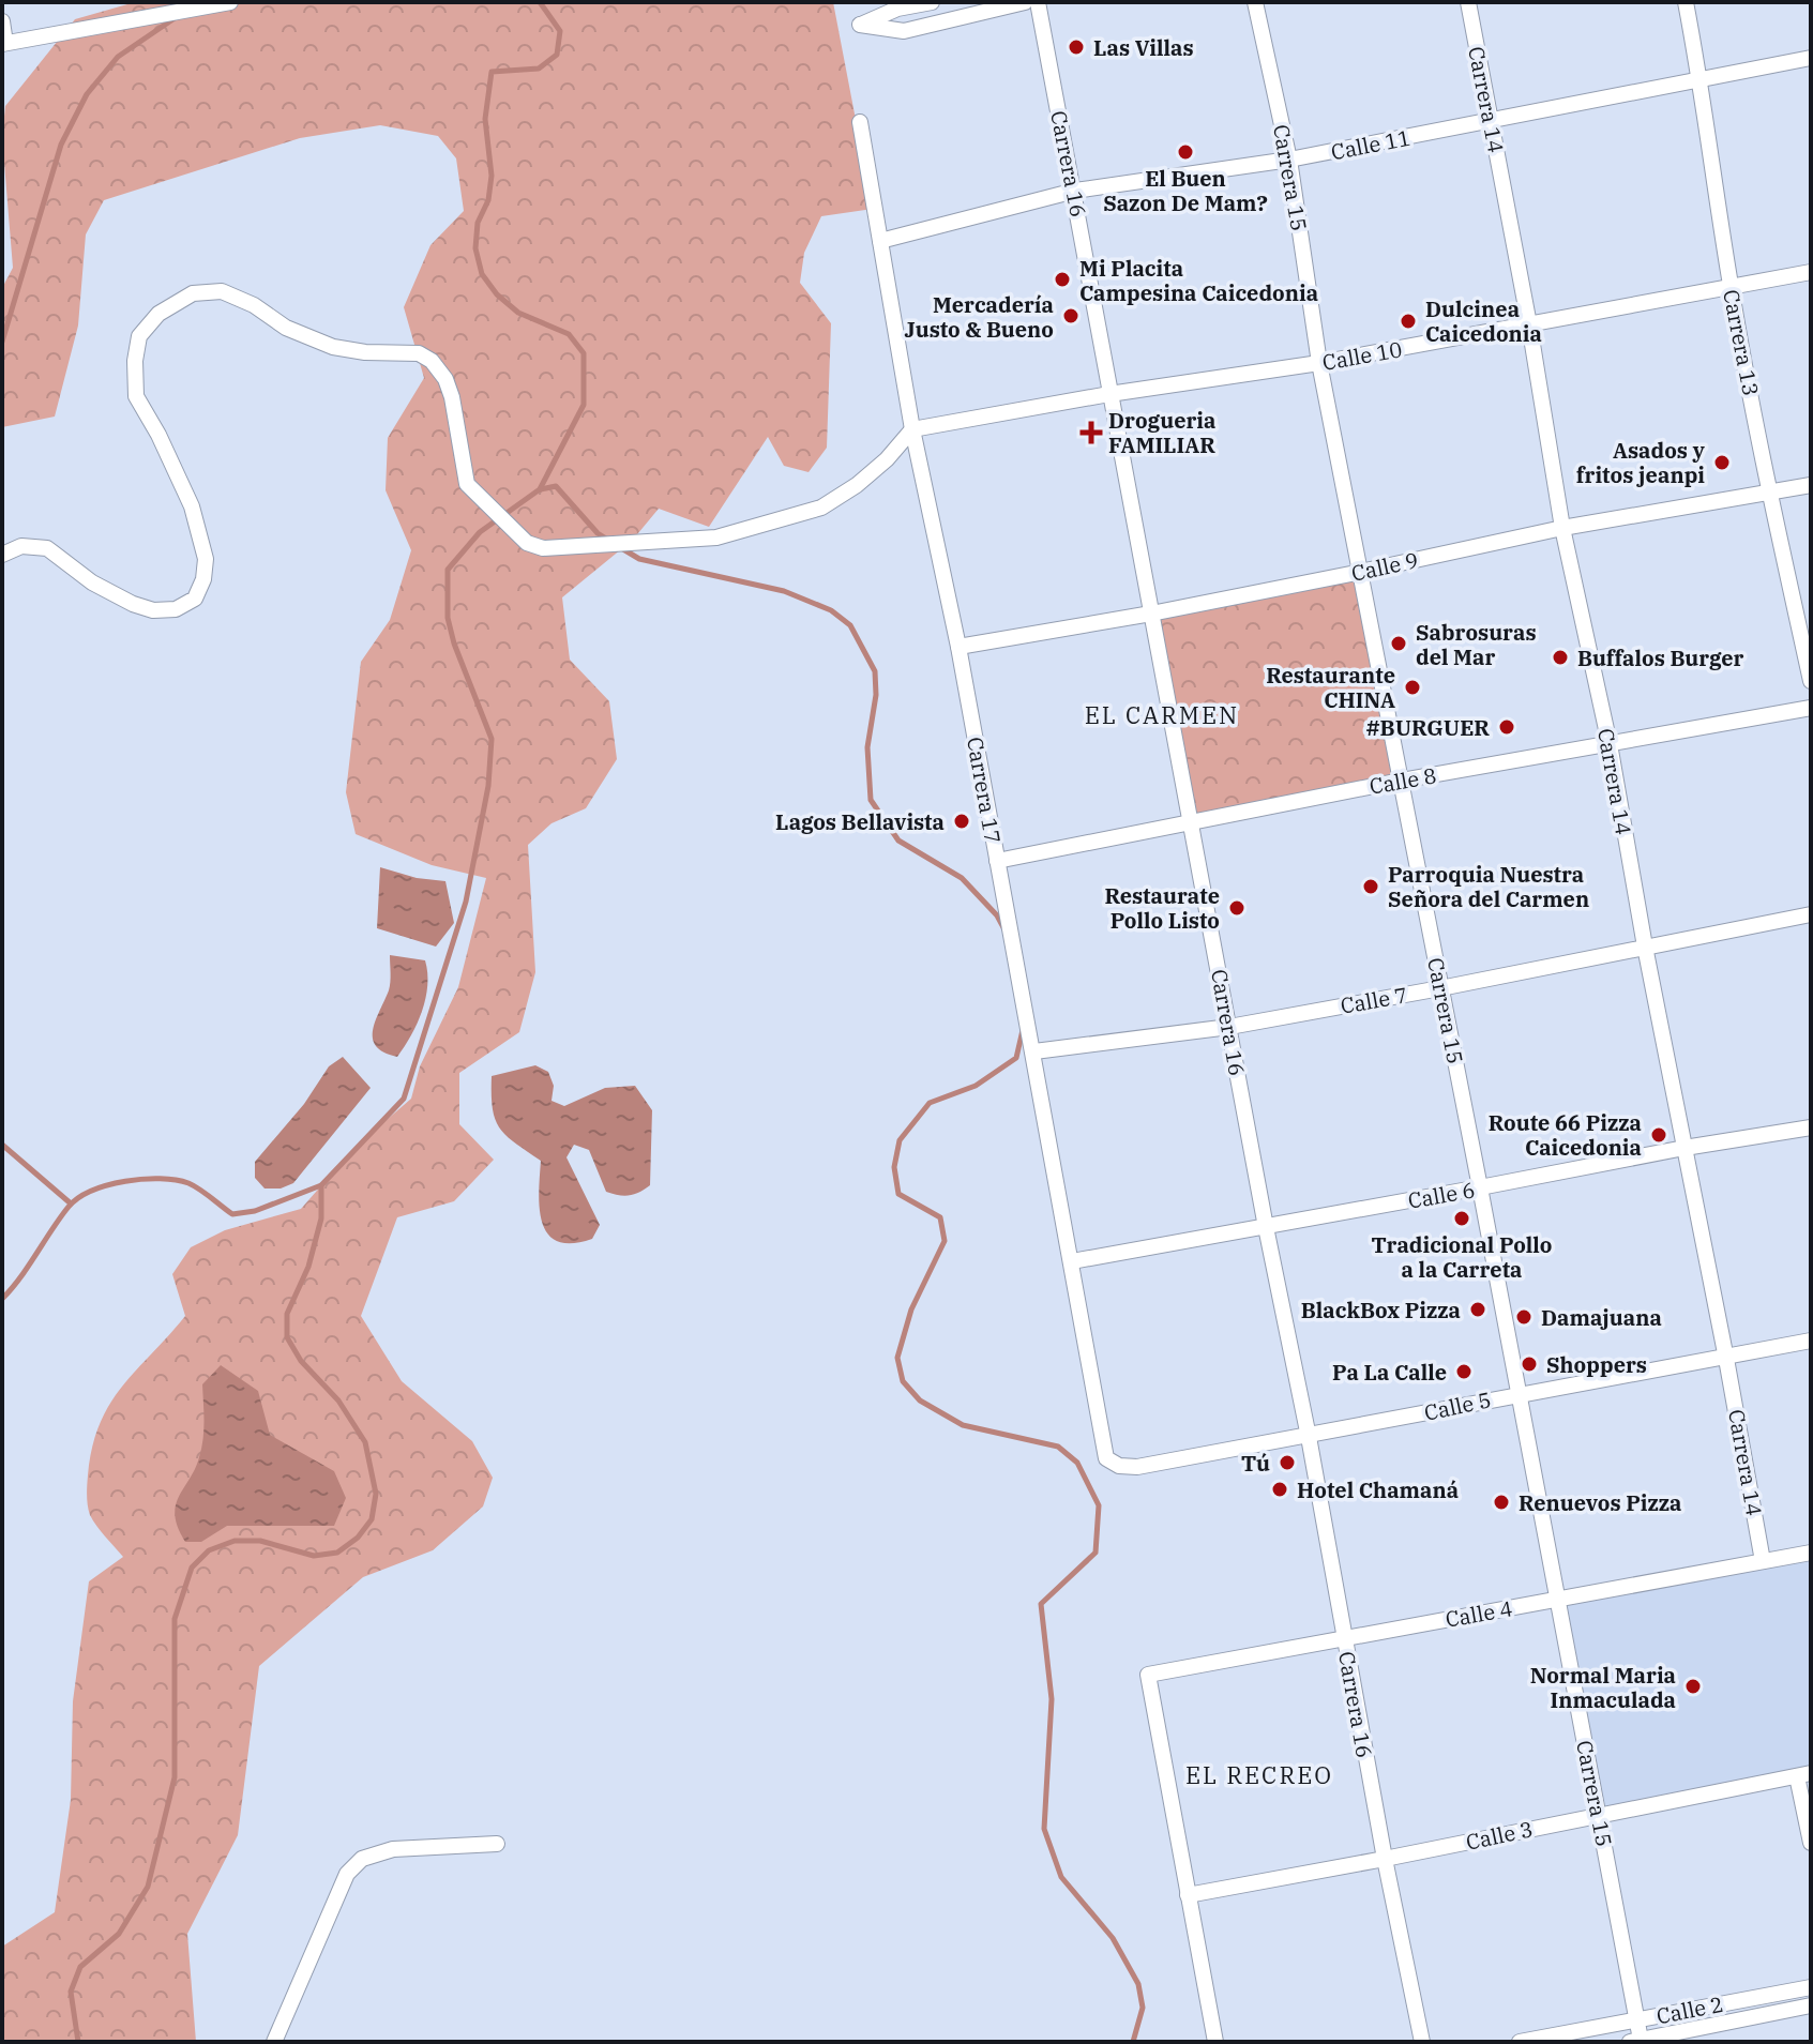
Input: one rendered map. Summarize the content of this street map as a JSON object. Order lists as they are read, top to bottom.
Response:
{
  "streets": {
    "street": [
      "Carrera 14",
      "Calle 11",
      "Carrera 16",
      "Carrera 15",
      "Carrera 13",
      "Calle 10",
      "Calle 9",
      "Calle 8",
      "Carrera 17",
      "Calle 7",
      "Calle 6",
      "Calle 5",
      "Calle 4",
      "Calle 3",
      "Calle 2"
    ]
  },
  "crossings": [
    ["Carrera 14", "Calle 11"],
    ["Carrera 14", "Calle 10"],
    ["Carrera 14", "Calle 9"],
    ["Carrera 14", "Calle 8"],
    ["Carrera 14", "Calle 7"],
    ["Carrera 14", "Calle 6"],
    ["Carrera 14", "Calle 5"],
    ["Carrera 14", "Calle 4"],
    ["Calle 11", "Carrera 16"],
    ["Calle 11", "Carrera 15"],
    ["Calle 11", "Carrera 13"],
    ["Calle 11", "Carrera 17"],
    ["Carrera 16", "Calle 10"],
    ["Carrera 16", "Calle 9"],
    ["Carrera 16", "Calle 8"],
    ["Carrera 16", "Calle 7"],
    ["Carrera 16", "Calle 6"],
    ["Carrera 16", "Calle 5"],
    ["Carrera 16", "Calle 4"],
    ["Carrera 16", "Calle 3"],
    ["Carrera 15", "Calle 10"],
    ["Carrera 15", "Calle 9"],
    ["Carrera 15", "Calle 8"],
    ["Carrera 15", "Calle 7"],
    ["Carrera 15", "Calle 6"],
    ["Carrera 15", "Calle 5"],
    ["Carrera 15", "Calle 4"],
    ["Carrera 15", "Calle 3"],
    ["Carrera 15", "Calle 2"],
    ["Carrera 13", "Calle 10"],
    ["Carrera 13", "Calle 9"],
    ["Calle 10", "Carrera 17"],
    ["Calle 9", "Carrera 17"],
    ["Calle 8", "Carrera 17"],
    ["Carrera 17", "Calle 7"],
    ["Carrera 17", "Calle 6"],
    ["Carrera 17", "Calle 5"],
    ["Calle 4", "Calle 3"]
  ],
  "districts": ["EL CARMEN", "EL RECREO"],
  "places": {
    "other": [
      "Las Villas",
      "El Buen Sazon De Mam?",
      "Mi Placita Campesina Caicedonia",
      "Mercadería Justo & Bueno",
      "Dulcinea Caicedonia",
      "Asados y fritos jeanpi",
      "Sabrosuras del Mar",
      "Buffalos Burger",
      "Restaurante CHINA",
      "#BURGUER",
      "Lagos Bellavista",
      "Parroquia Nuestra Señora del Carmen",
      "Restaurate Pollo Listo",
      "Route 66 Pizza Caicedonia",
      "Tradicional Pollo a la Carreta",
      "BlackBox Pizza",
      "Damajuana",
      "Shoppers",
      "Pa La Calle",
      "Tú",
      "Hotel Chamaná",
      "Renuevos Pizza",
      "Normal Maria Inmaculada"
    ],
    "health": ["Drogueria FAMILIAR"]
  }
}
